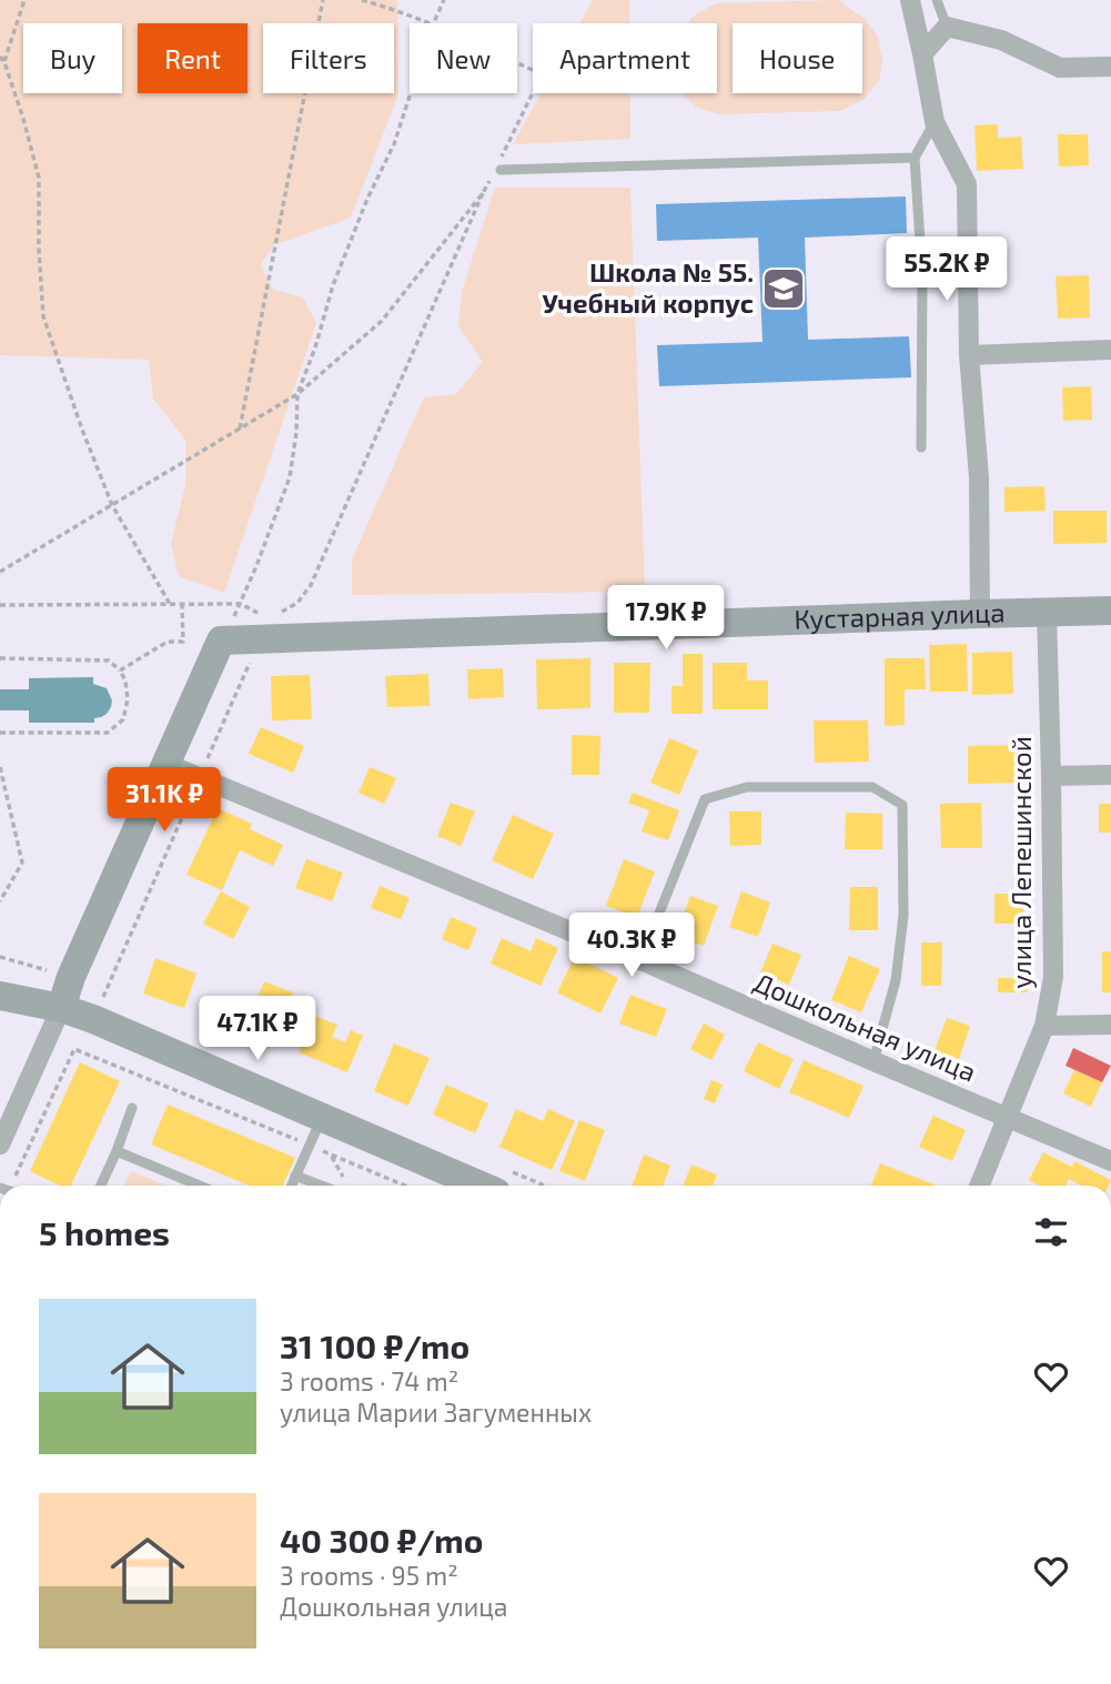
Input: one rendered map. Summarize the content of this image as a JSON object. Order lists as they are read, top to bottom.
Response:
{
  "streets": {
    "street": ["Кустарная улица", "улица Лепешинской", "Дошкольная улица"]
  },
  "crossings": [
    ["Кустарная улица", "улица Лепешинской"],
    ["улица Лепешинской", "Дошкольная улица"]
  ],
  "places": {
    "school or university": ["Школа № 55. Учебный корпус"]
  },
  "page": {
    "chip": [
      "Buy",
      "Rent",
      "Filters",
      "New",
      "Apartment",
      "House"
    ],
    "price": [
      "55.2K ₽",
      "17.9K ₽",
      "31.1K ₽",
      "40.3K ₽",
      "47.1K ₽"
    ],
    "heading": "5 homes",
    "list": [
      {
        "name": "31 100 ₽/mo",
        "note": "3 rooms · 74 m² · улица Марии Загуменных"
      },
      {
        "name": "40 300 ₽/mo",
        "note": "3 rooms · 95 m² · Дошкольная улица"
      }
    ]
  }
}
